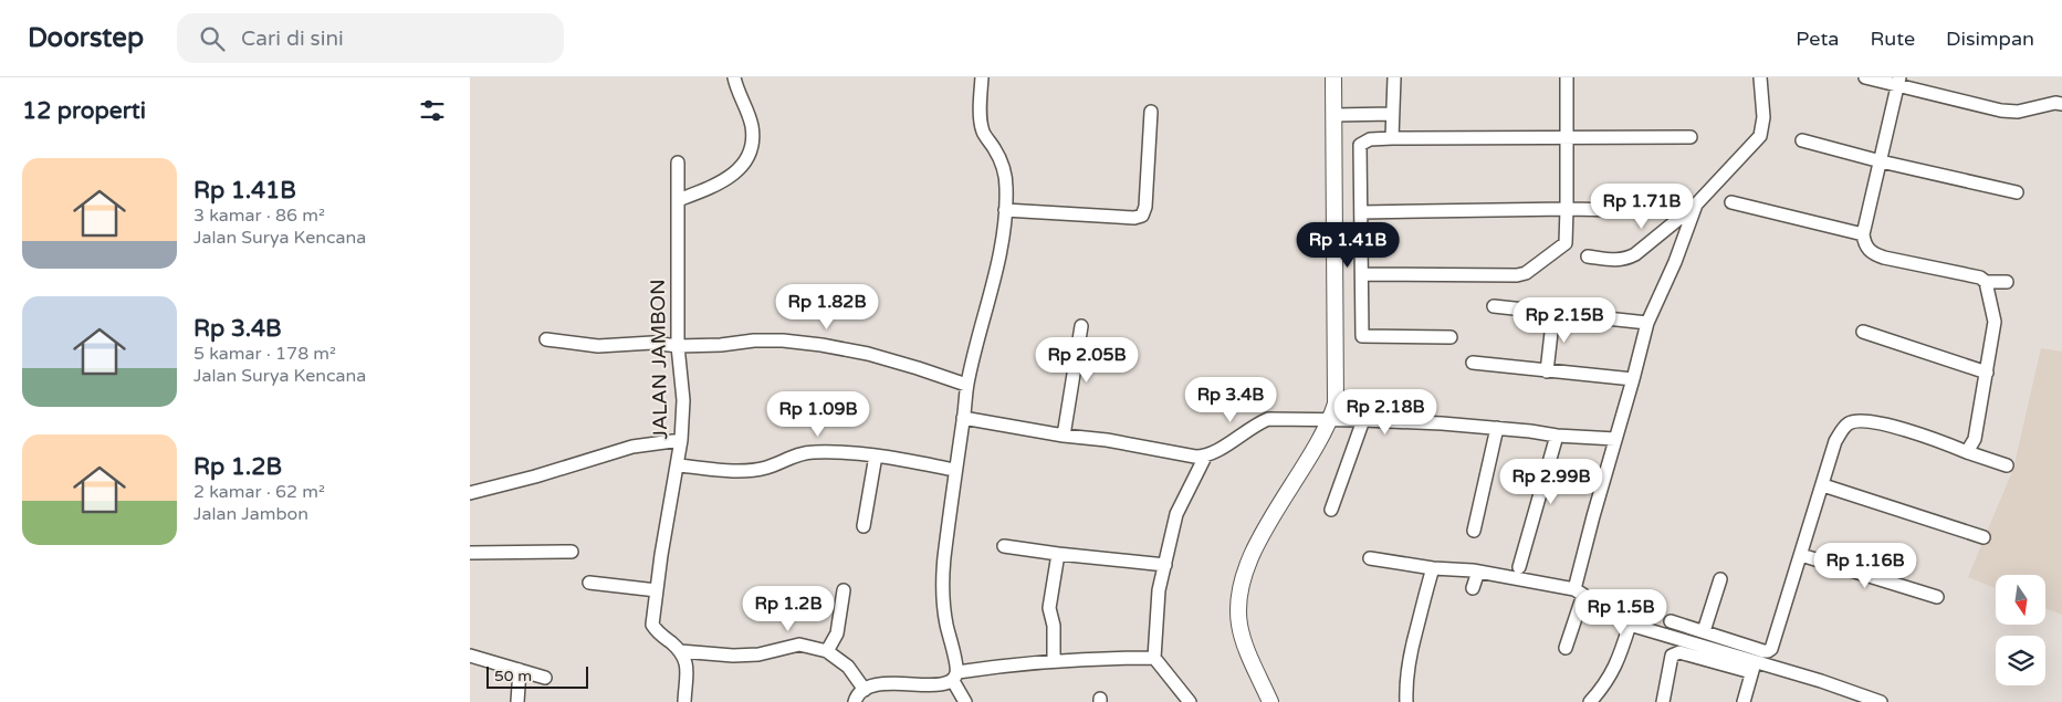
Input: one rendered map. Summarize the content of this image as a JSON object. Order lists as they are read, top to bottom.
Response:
{
  "streets": {
    "street": ["JALAN JAMBON"]
  },
  "scale_bar": "50 m",
  "north": "bottom",
  "page": {
    "header": "Doorstep",
    "search": "Cari di sini",
    "nav": ["Peta", "Rute", "Disimpan"],
    "heading": "12 properti",
    "list": [
      {
        "name": "Rp 1.41B",
        "note": "3 kamar · 86 m² · Jalan Surya Kencana"
      },
      {
        "name": "Rp 3.4B",
        "note": "5 kamar · 178 m² · Jalan Surya Kencana"
      },
      {
        "name": "Rp 1.2B",
        "note": "2 kamar · 62 m² · Jalan Jambon"
      }
    ],
    "price": [
      "Rp 1.71B",
      "Rp 1.41B",
      "Rp 1.82B",
      "Rp 2.15B",
      "Rp 2.05B",
      "Rp 3.4B",
      "Rp 2.18B",
      "Rp 1.09B",
      "Rp 2.99B",
      "Rp 1.16B",
      "Rp 1.2B",
      "Rp 1.5B"
    ],
    "scale": "50 m"
  }
}
